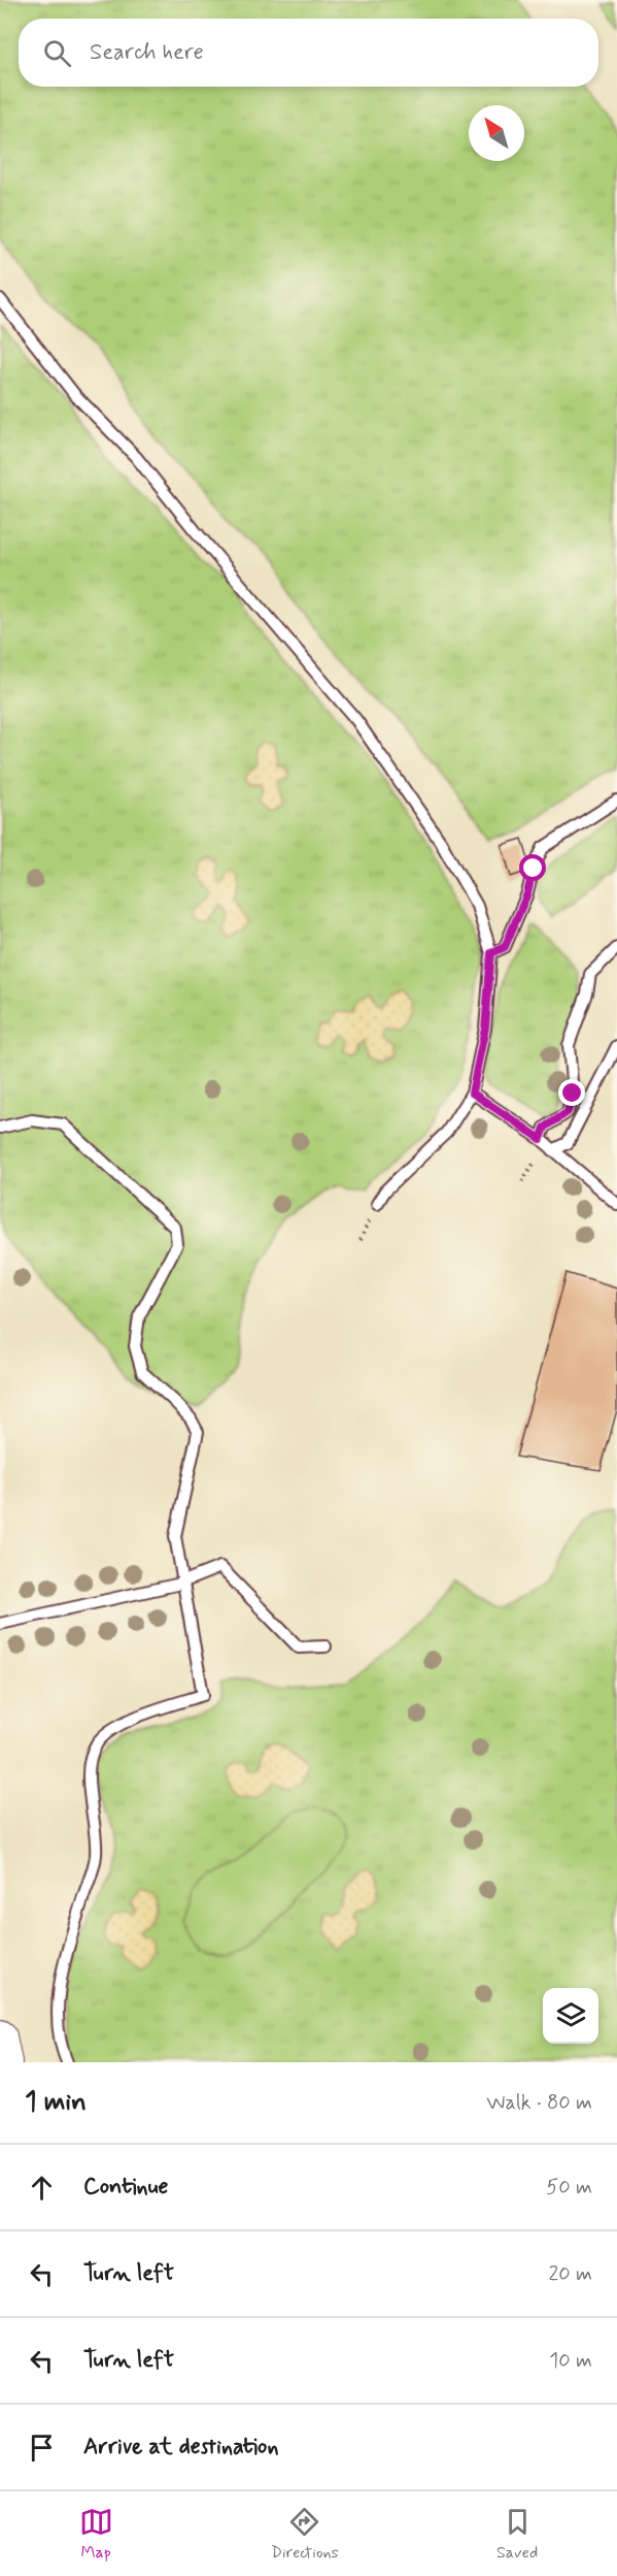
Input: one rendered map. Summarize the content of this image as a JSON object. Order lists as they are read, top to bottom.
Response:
{
  "north": "top left",
  "page": {
    "search": "Search here",
    "heading": ["1 min", "Walk · 80 m"],
    "list": [
      ["Continue", "50 m"],
      ["Turn left", "20 m"],
      ["Turn left", "10 m"],
      "Arrive at destination"
    ],
    "nav": ["Map", "Directions", "Saved"]
  }
}
